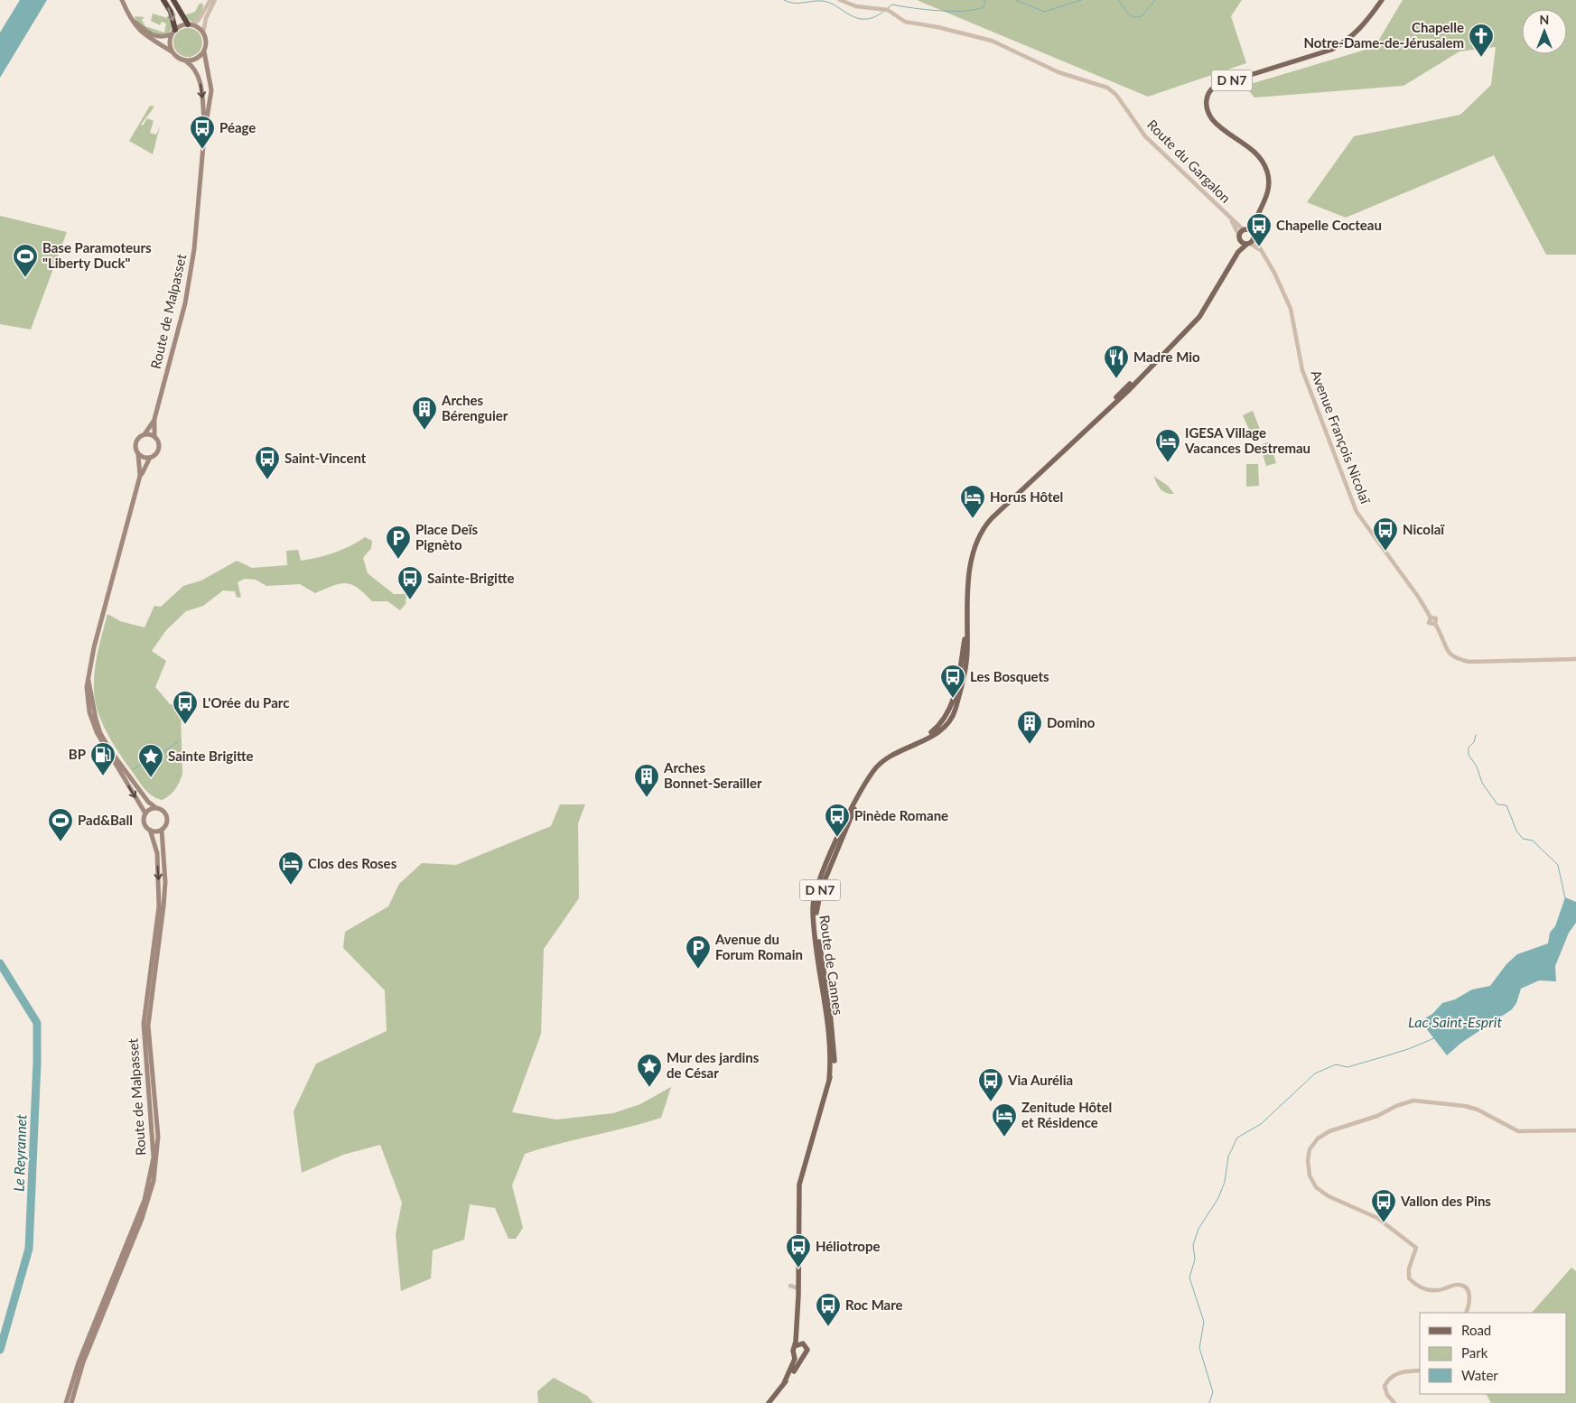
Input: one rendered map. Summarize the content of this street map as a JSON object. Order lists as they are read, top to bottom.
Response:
{
  "streets": {
    "main road": ["D N7", "Route de Malpasset", "Route de Cannes"],
    "street": ["Route du Gargalon", "Avenue François Nicolaï"]
  },
  "crossings": [
    ["D N7", "Route du Gargalon"],
    ["D N7", "Route de Cannes"],
    ["Route du Gargalon", "Route de Cannes"],
    ["Avenue François Nicolaï", "Route de Cannes"]
  ],
  "water": ["Lac Saint-Esprit", "Le Reyrannet"],
  "places": {
    "church": ["Chapelle Notre-Dame-de-Jérusalem"],
    "bus stop": [
      "Péage",
      "Chapelle Cocteau",
      "Saint-Vincent",
      "Nicolaï",
      "Sainte-Brigitte",
      "Les Bosquets",
      "L'Orée du Parc",
      "Pinède Romane",
      "Via Aurélia",
      "Vallon des Pins",
      "Héliotrope",
      "Roc Mare"
    ],
    "sports": ["Base Paramoteurs \"Liberty Duck\"", "Pad&Ball"],
    "restaurant": ["Madre Mio"],
    "building": ["Arches Bérenguier", "Domino", "Arches Bonnet-Serailler"],
    "hotel": [
      "IGESA Village Vacances Destremau",
      "Horus Hôtel",
      "Clos des Roses",
      "Zenitude Hôtel et Résidence"
    ],
    "parking": ["Place Deïs Pignèto", "Avenue du Forum Romain"],
    "fuel station": ["BP"],
    "place": ["Sainte Brigitte", "Mur des jardins de César"]
  },
  "legend": ["Road", "Park", "Water"],
  "north": "top"
}
